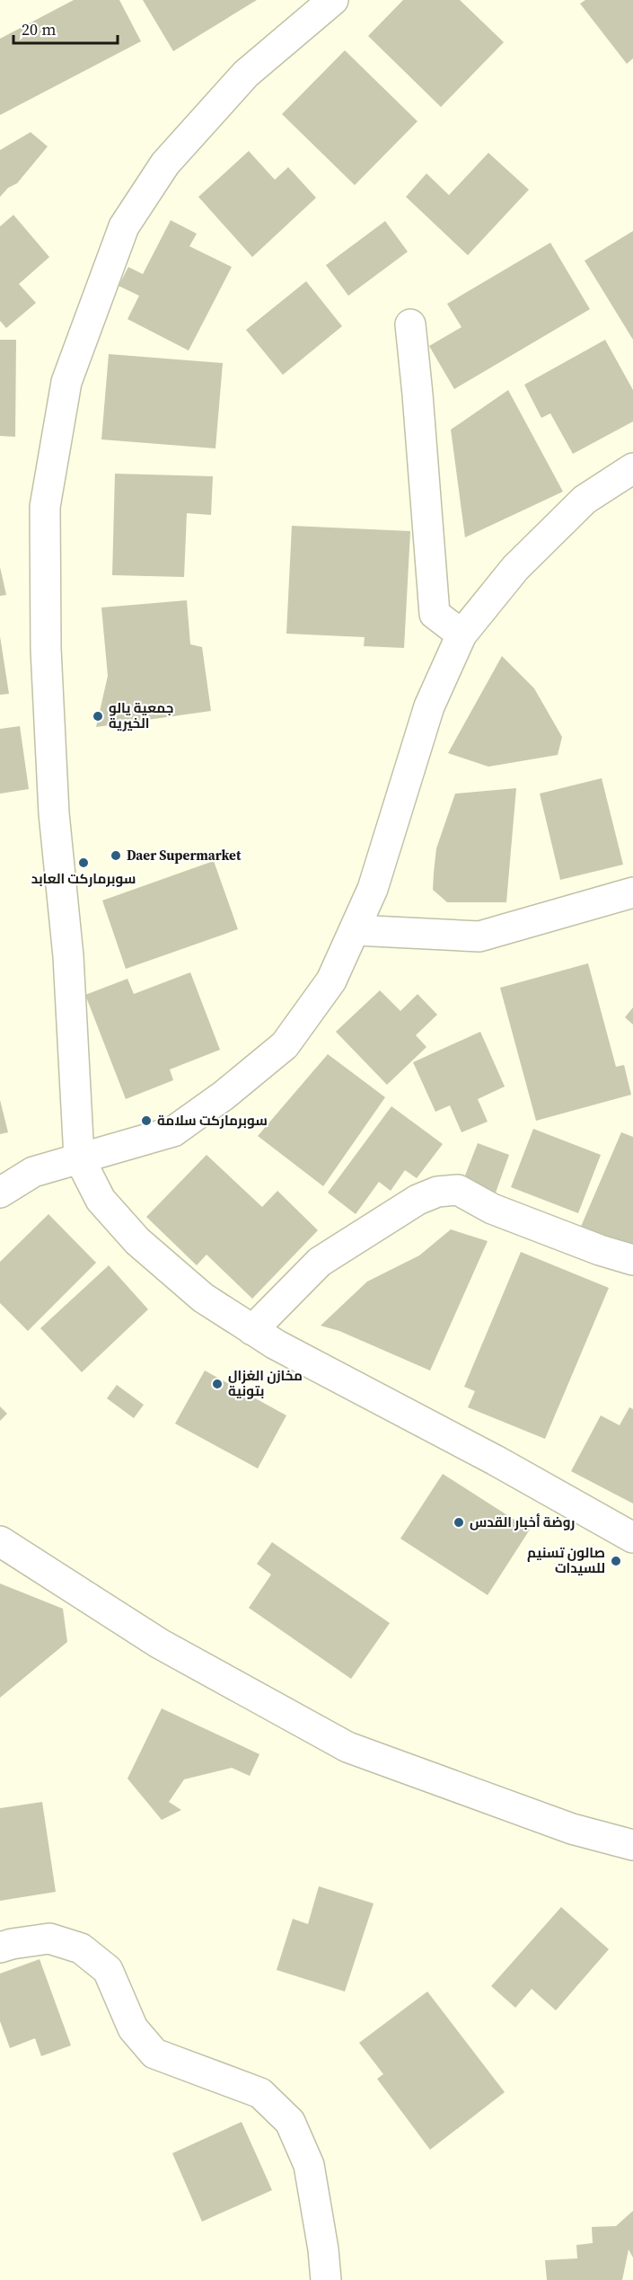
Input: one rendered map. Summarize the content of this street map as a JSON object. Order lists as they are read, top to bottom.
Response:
{
  "places": [
    "جمعية يالو الخيرية",
    "Daer Supermarket",
    "سوبرماركت العابد",
    "سوبرماركت سلامة",
    "مخازن الغزال بتونية",
    "روضة أخبار القدس",
    "صالون تسنيم للسيدات"
  ],
  "scale_bar": "20 m"
}
